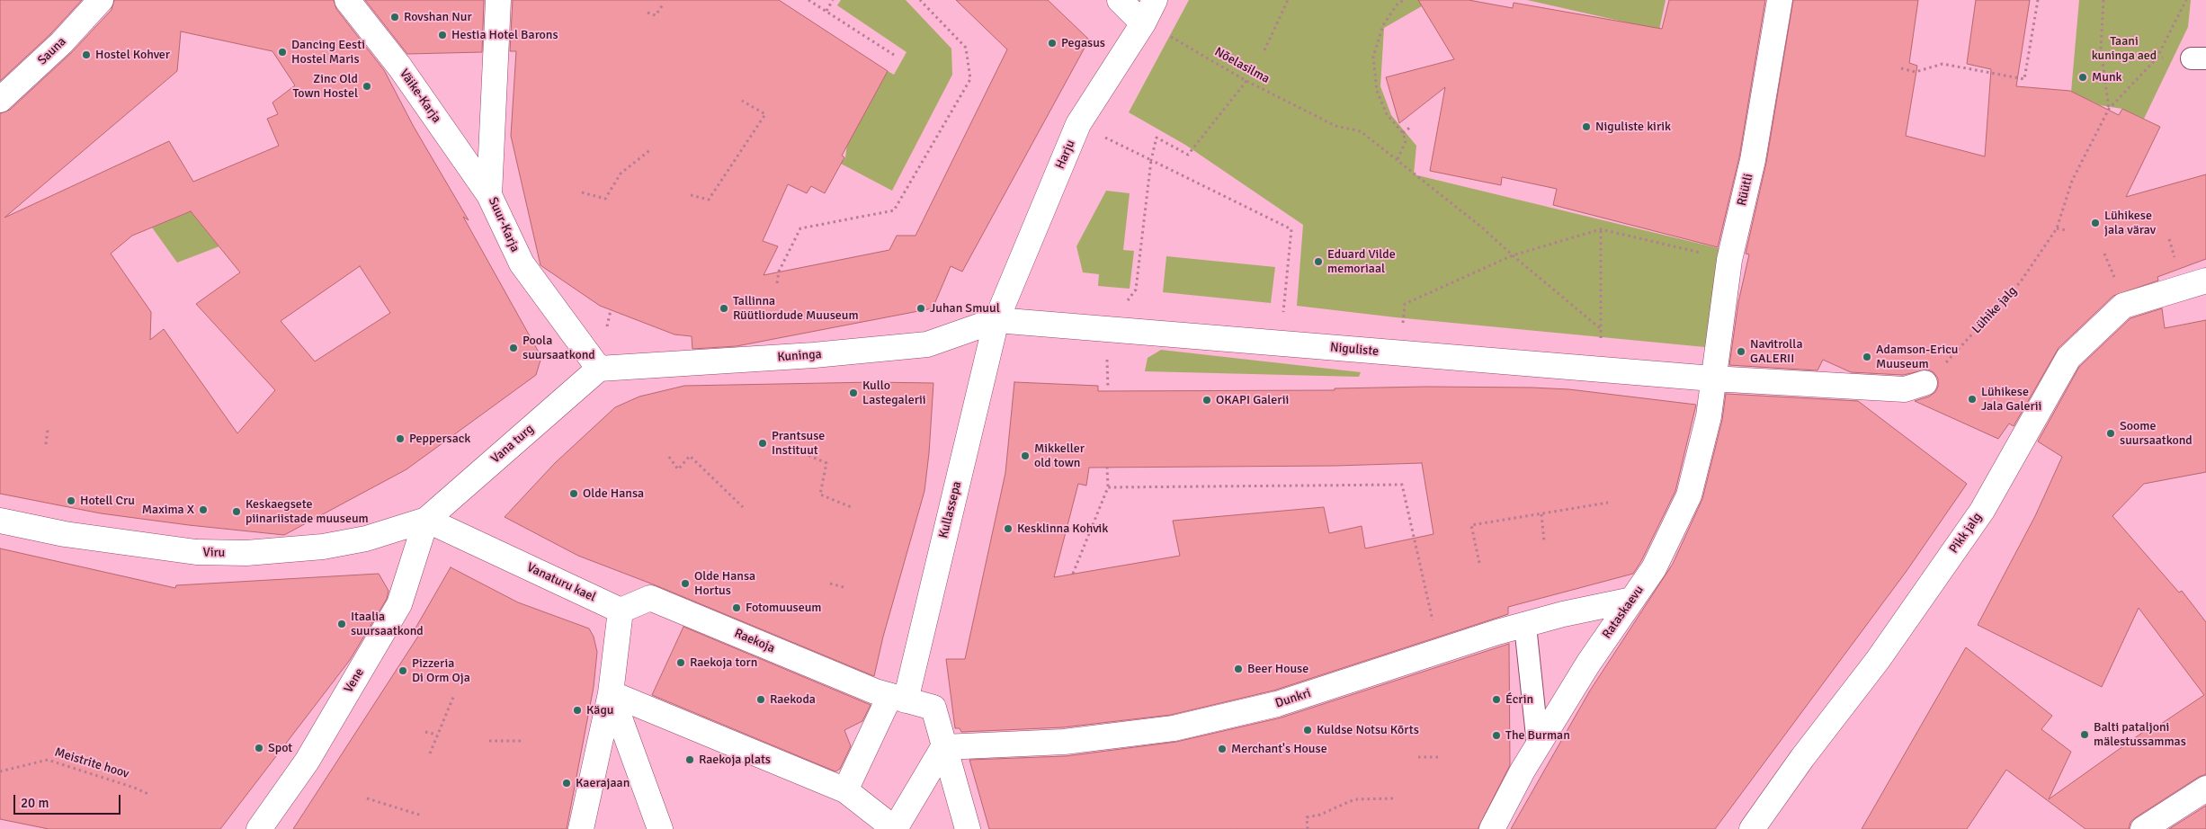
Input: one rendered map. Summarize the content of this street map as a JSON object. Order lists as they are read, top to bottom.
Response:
{
  "streets": {
    "street": [
      "Sauna",
      "Väike-Karja",
      "Harju",
      "Rüütli",
      "Suur-Karja",
      "Niguliste",
      "Kuninga",
      "Vana turg",
      "Kullassepa",
      "Pikk jalg",
      "Viru",
      "Vanaturu kael",
      "Rataskaevu",
      "Raekoja",
      "Vene",
      "Dunkri"
    ],
    "path": ["Nõelasilma", "Lühike jalg", "Meistrite hoov"]
  },
  "crossings": [
    ["Nõelasilma", "Harju"],
    ["Väike-Karja", "Suur-Karja"],
    ["Harju", "Niguliste"],
    ["Harju", "Kuninga"],
    ["Harju", "Kullassepa"],
    ["Rüütli", "Niguliste"],
    ["Rüütli", "Rataskaevu"],
    ["Suur-Karja", "Kuninga"],
    ["Suur-Karja", "Vana turg"],
    ["Niguliste", "Kuninga"],
    ["Niguliste", "Kullassepa"],
    ["Niguliste", "Rataskaevu"],
    ["Kuninga", "Vana turg"],
    ["Kuninga", "Kullassepa"],
    ["Vana turg", "Viru"],
    ["Vana turg", "Vanaturu kael"],
    ["Vana turg", "Vene"],
    ["Kullassepa", "Raekoja"],
    ["Viru", "Vanaturu kael"],
    ["Viru", "Vene"],
    ["Vanaturu kael", "Raekoja"],
    ["Vanaturu kael", "Vene"],
    ["Rataskaevu", "Dunkri"]
  ],
  "parks": ["Taani kuninga aed"],
  "places": [
    "Rovshan Nur",
    "Hestia Hotel Barons",
    "Pegasus",
    "Dancing Eesti Hostel Maris",
    "Hostel Kohver",
    "Munk",
    "Zinc Old Town Hostel",
    "Niguliste kirik",
    "Lühikese jala värav",
    "Eduard Vilde memoriaal",
    "Tallinna Rüütliordude Muuseum",
    "Juhan Smuul",
    "Poola suursaatkond",
    "Navitrolla GALERII",
    "Adamson-Ericu Muuseum",
    "Kullo Lastegalerii",
    "Lühikese Jala Galerii",
    "OKAPI Galerii",
    "Soome suursaatkond",
    "Peppersack",
    "Prantsuse Instituut",
    "Mikkeller old town",
    "Olde Hansa",
    "Hotell Cru",
    "Maxima X",
    "Keskaegsete piinariistade muuseum",
    "Kesklinna Kohvik",
    "Olde Hansa Hortus",
    "Fotomuuseum",
    "Itaalia suursaatkond",
    "Raekoja torn",
    "Beer House",
    "Pizzeria Di Orm Oja",
    "Raekoda",
    "Écrin",
    "Kägu",
    "Kuldse Notsu Kõrts",
    "Balti pataljoni mälestussammas",
    "The Burman",
    "Spot",
    "Merchant's House",
    "Raekoja plats",
    "Kaerajaan"
  ],
  "scale_bar": "20 m"
}
